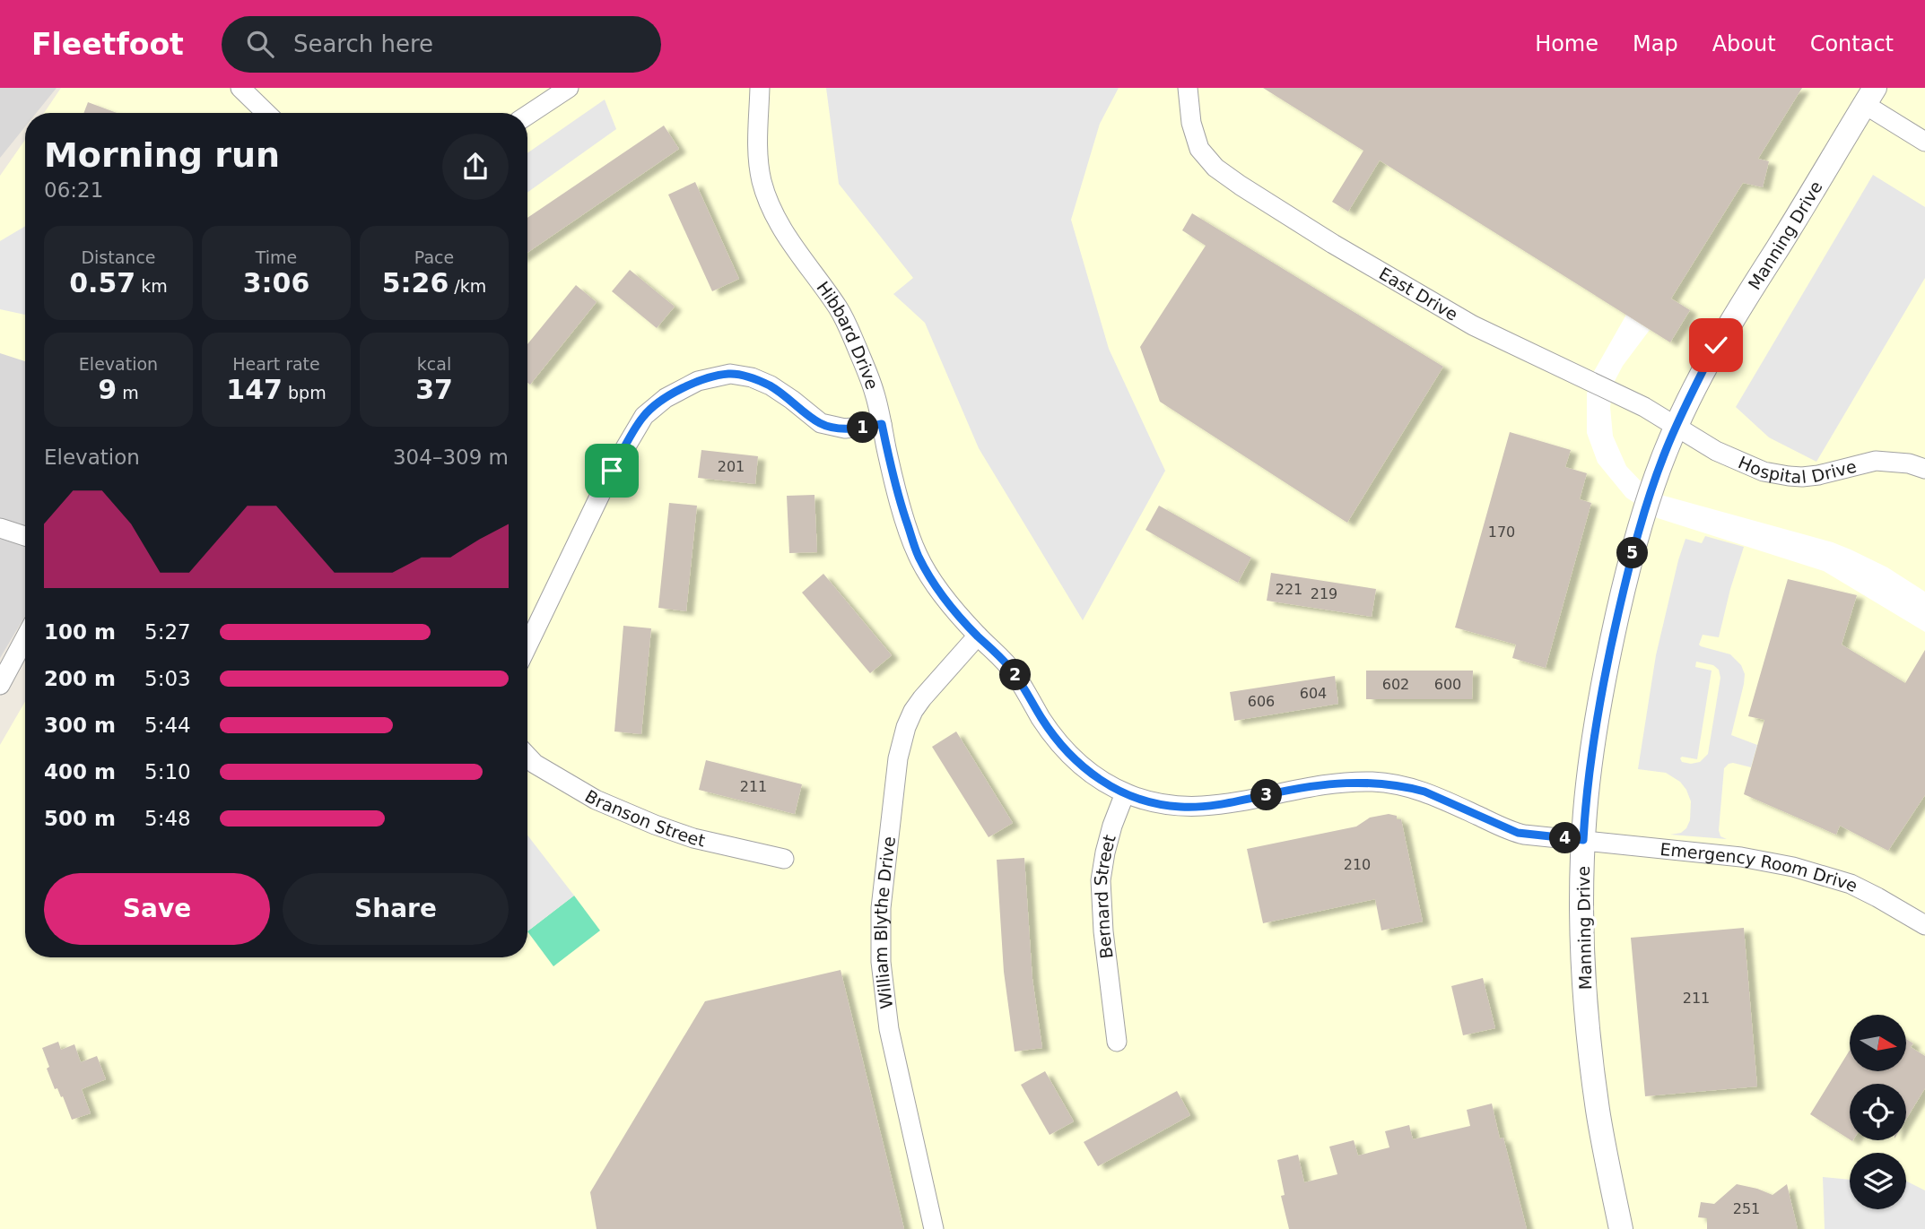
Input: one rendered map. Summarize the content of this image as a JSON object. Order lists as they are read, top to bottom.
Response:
{
  "streets": {
    "street": [
      "Manning Drive",
      "East Drive",
      "Hibbard Drive",
      "Hospital Drive",
      "Branson Street",
      "Emergency Room Drive",
      "Bernard Street",
      "William Blythe Drive"
    ]
  },
  "crossings": [
    ["Manning Drive", "East Drive"],
    ["Manning Drive", "Hibbard Drive"],
    ["Manning Drive", "Hospital Drive"],
    ["Manning Drive", "Emergency Room Drive"],
    ["East Drive", "Hospital Drive"],
    ["Hibbard Drive", "Emergency Room Drive"],
    ["Hibbard Drive", "Bernard Street"],
    ["Hibbard Drive", "William Blythe Drive"]
  ],
  "house_numbers": [
    "201",
    "170",
    "221",
    "219",
    "602",
    "600",
    "604",
    "606",
    "211",
    "210",
    "211",
    "251"
  ],
  "north": "right",
  "page": {
    "header": "Fleetfoot",
    "search": "Search here",
    "nav": [
      "Home",
      "Map",
      "About",
      "Contact"
    ],
    "heading": ["Morning run", "06:21"],
    "stats": [
      ["Distance", "0.57 km"],
      ["Time", "3:06"],
      ["Pace", "5:26 /km"],
      ["Elevation", "9 m"],
      ["Heart rate", "147 bpm"],
      ["kcal", "37"]
    ],
    "pins": [
      "1",
      "5",
      "2",
      "3",
      "4"
    ],
    "chart": ["Elevation", "304–309 m"],
    "list": [
      {
        "name": "100 m",
        "note": "5:27"
      },
      {
        "name": "200 m",
        "note": "5:03"
      },
      {
        "name": "300 m",
        "note": "5:44"
      },
      {
        "name": "400 m",
        "note": "5:10"
      },
      {
        "name": "500 m",
        "note": "5:48"
      }
    ],
    "buttons": ["Save", "Share"]
  }
}
